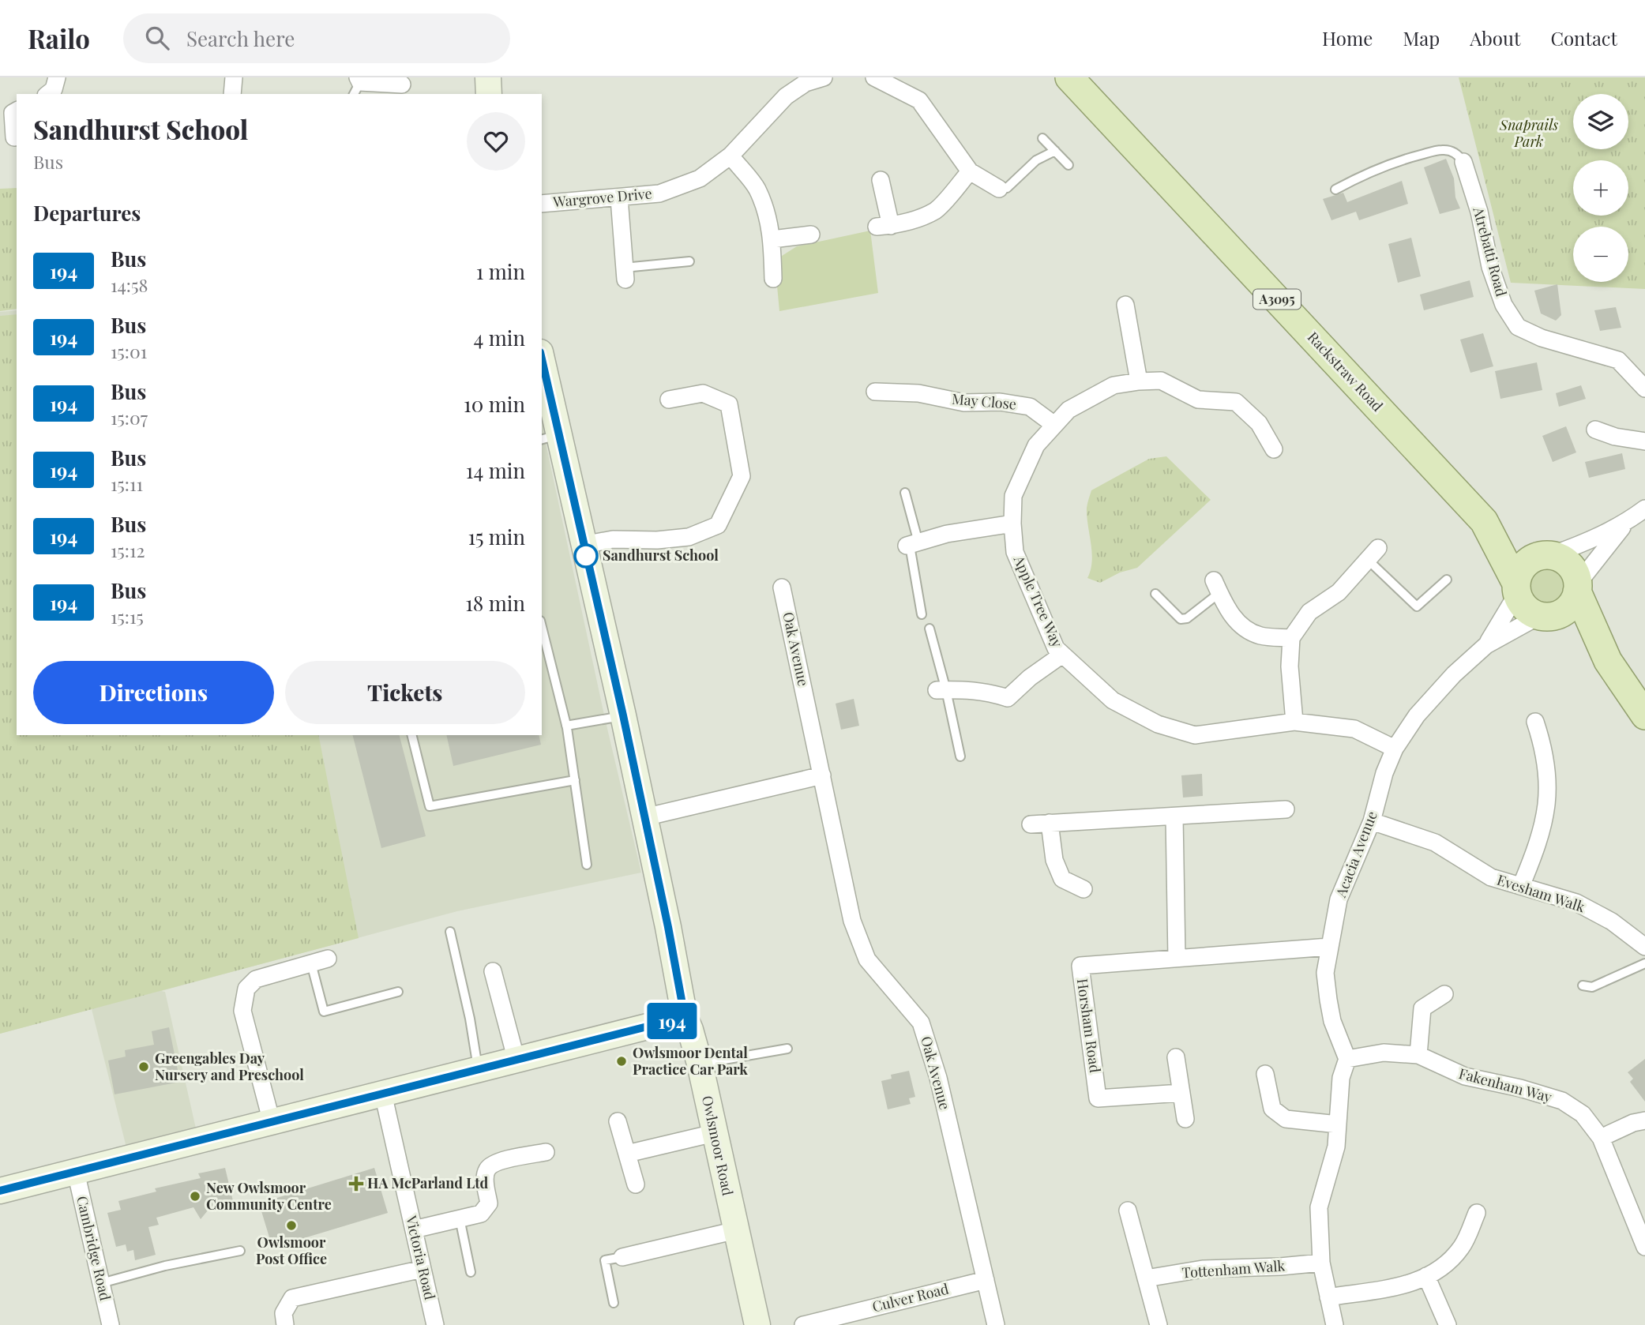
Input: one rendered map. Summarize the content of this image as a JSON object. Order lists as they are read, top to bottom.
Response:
{
  "streets": {
    "main road": ["A3095", "Rackstraw Road"],
    "street": [
      "Wargrove Drive",
      "Atrebatti Road",
      "May Close",
      "Apple Tree Way",
      "Oak Avenue",
      "Acacia Avenue",
      "Evesham Walk",
      "Horsham Road",
      "Fakenham Way",
      "Owlsmoor Road",
      "Cambridge Road",
      "Victoria Road",
      "Tottenham Walk",
      "Culver Road"
    ]
  },
  "crossings": [
    ["Rackstraw Road", "Acacia Avenue"],
    ["May Close", "Apple Tree Way"],
    ["Apple Tree Way", "Acacia Avenue"],
    ["Oak Avenue", "Culver Road"],
    ["Acacia Avenue", "Evesham Walk"],
    ["Acacia Avenue", "Horsham Road"],
    ["Acacia Avenue", "Fakenham Way"]
  ],
  "parks": ["Snaprails Park"],
  "places": {
    "other": [
      "Sandhurst School",
      "Owlsmoor Dental Practice Car Park",
      "Greengables Day Nursery and Preschool",
      "New Owlsmoor Community Centre",
      "Owlsmoor Post Office"
    ],
    "health": ["HA McParland Ltd"]
  },
  "lines": ["bus line 194"],
  "page": {
    "header": "Railo",
    "search": "Search here",
    "nav": [
      "Home",
      "Map",
      "About",
      "Contact"
    ],
    "on_map": "194",
    "map_buttons": ["+", "−"],
    "heading": [
      ["Sandhurst School", "Bus"],
      "Departures"
    ],
    "list": [
      {
        "mark": "194",
        "name": "Bus",
        "note": "14:58",
        "value": "1 min"
      },
      {
        "mark": "194",
        "name": "Bus",
        "note": "15:01",
        "value": "4 min"
      },
      {
        "mark": "194",
        "name": "Bus",
        "note": "15:07",
        "value": "10 min"
      },
      {
        "mark": "194",
        "name": "Bus",
        "note": "15:11",
        "value": "14 min"
      },
      {
        "mark": "194",
        "name": "Bus",
        "note": "15:12",
        "value": "15 min"
      },
      {
        "mark": "194",
        "name": "Bus",
        "note": "15:15",
        "value": "18 min"
      }
    ],
    "buttons": ["Directions", "Tickets"]
  }
}
